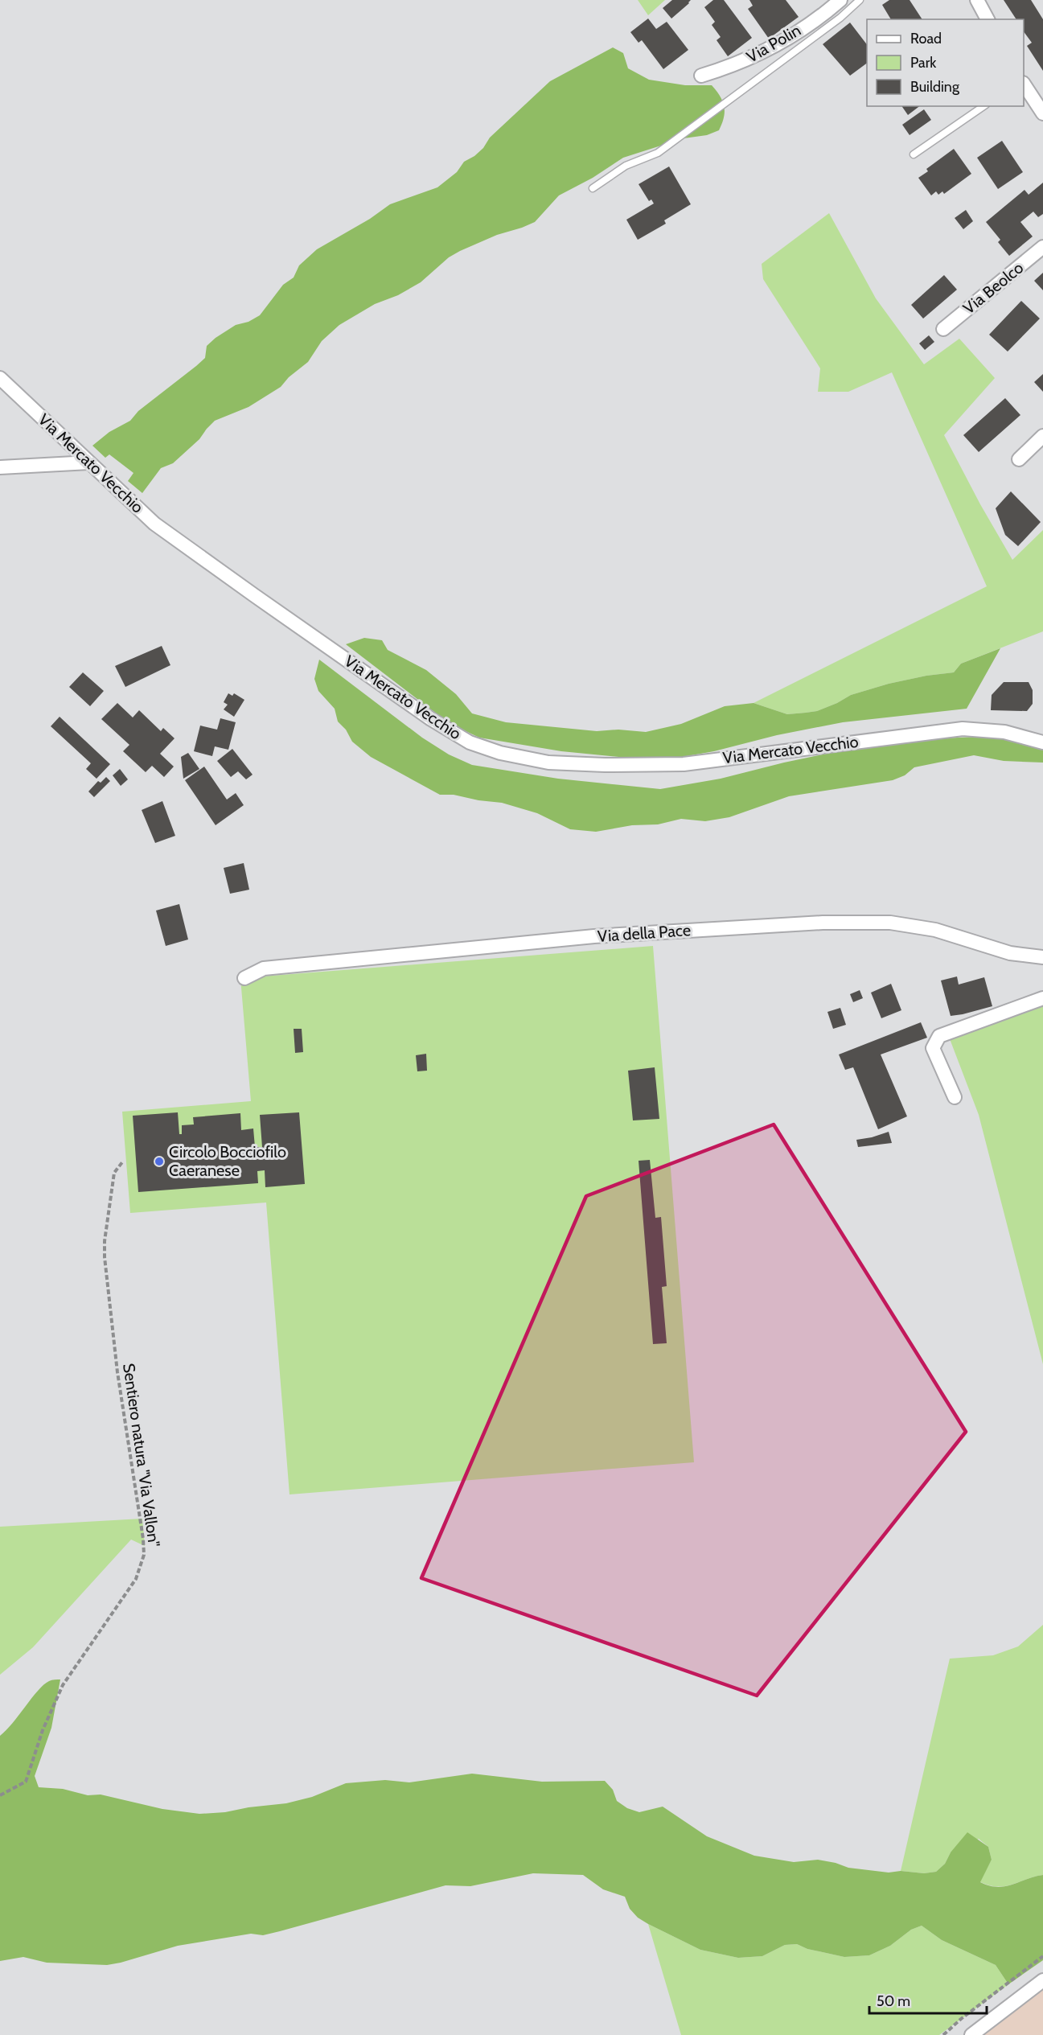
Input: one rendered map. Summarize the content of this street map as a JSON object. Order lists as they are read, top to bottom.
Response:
{
  "streets": {
    "street": [
      "Via Polin",
      "Via Beolco",
      "Via Mercato Vecchio",
      "Via della Pace"
    ],
    "path": ["Sentiero natura \"Via Vallon\""]
  },
  "places": ["Circolo Bocciofilo Caeranese"],
  "legend": ["Road", "Park", "Building"],
  "scale_bar": "50 m"
}
